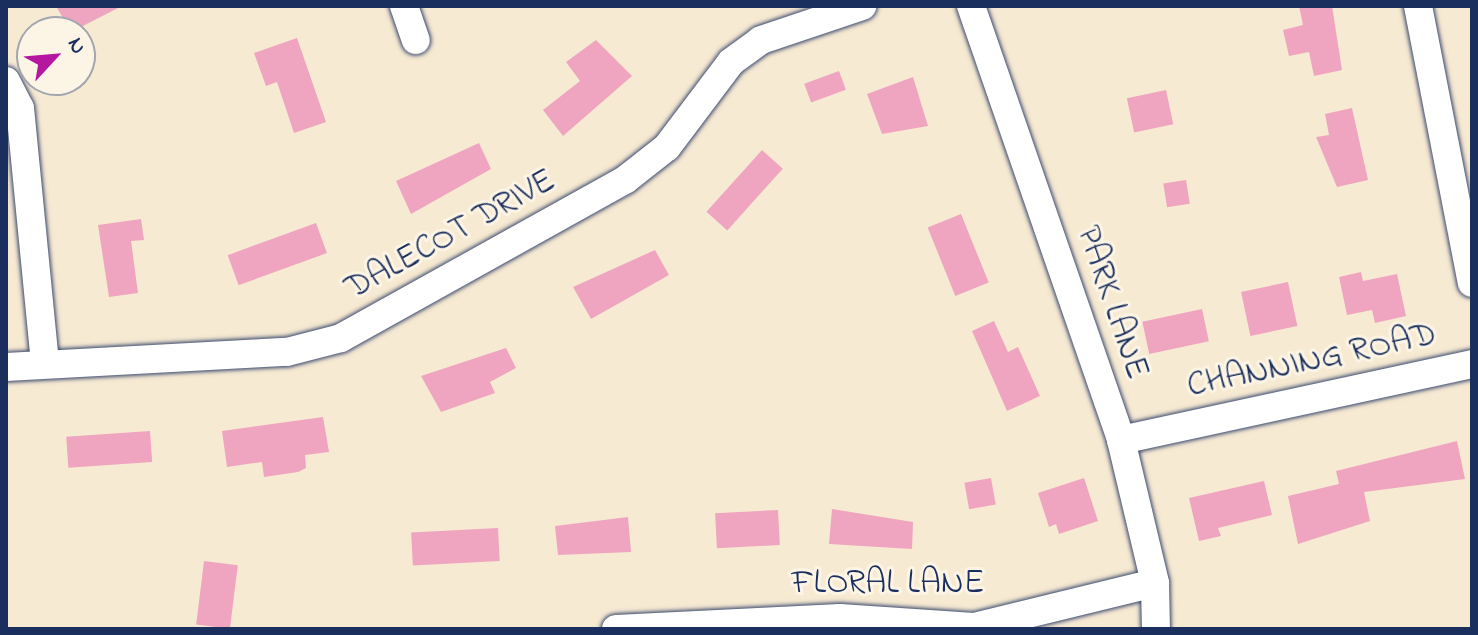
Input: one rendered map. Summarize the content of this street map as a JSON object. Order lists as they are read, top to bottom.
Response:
{
  "streets": {
    "street": [
      "DALECOT DRIVE",
      "PARK LANE",
      "CHANNING ROAD",
      "FLORAL LANE"
    ]
  },
  "crossings": [
    ["PARK LANE", "CHANNING ROAD"],
    ["PARK LANE", "FLORAL LANE"]
  ],
  "north": "top right"
}
